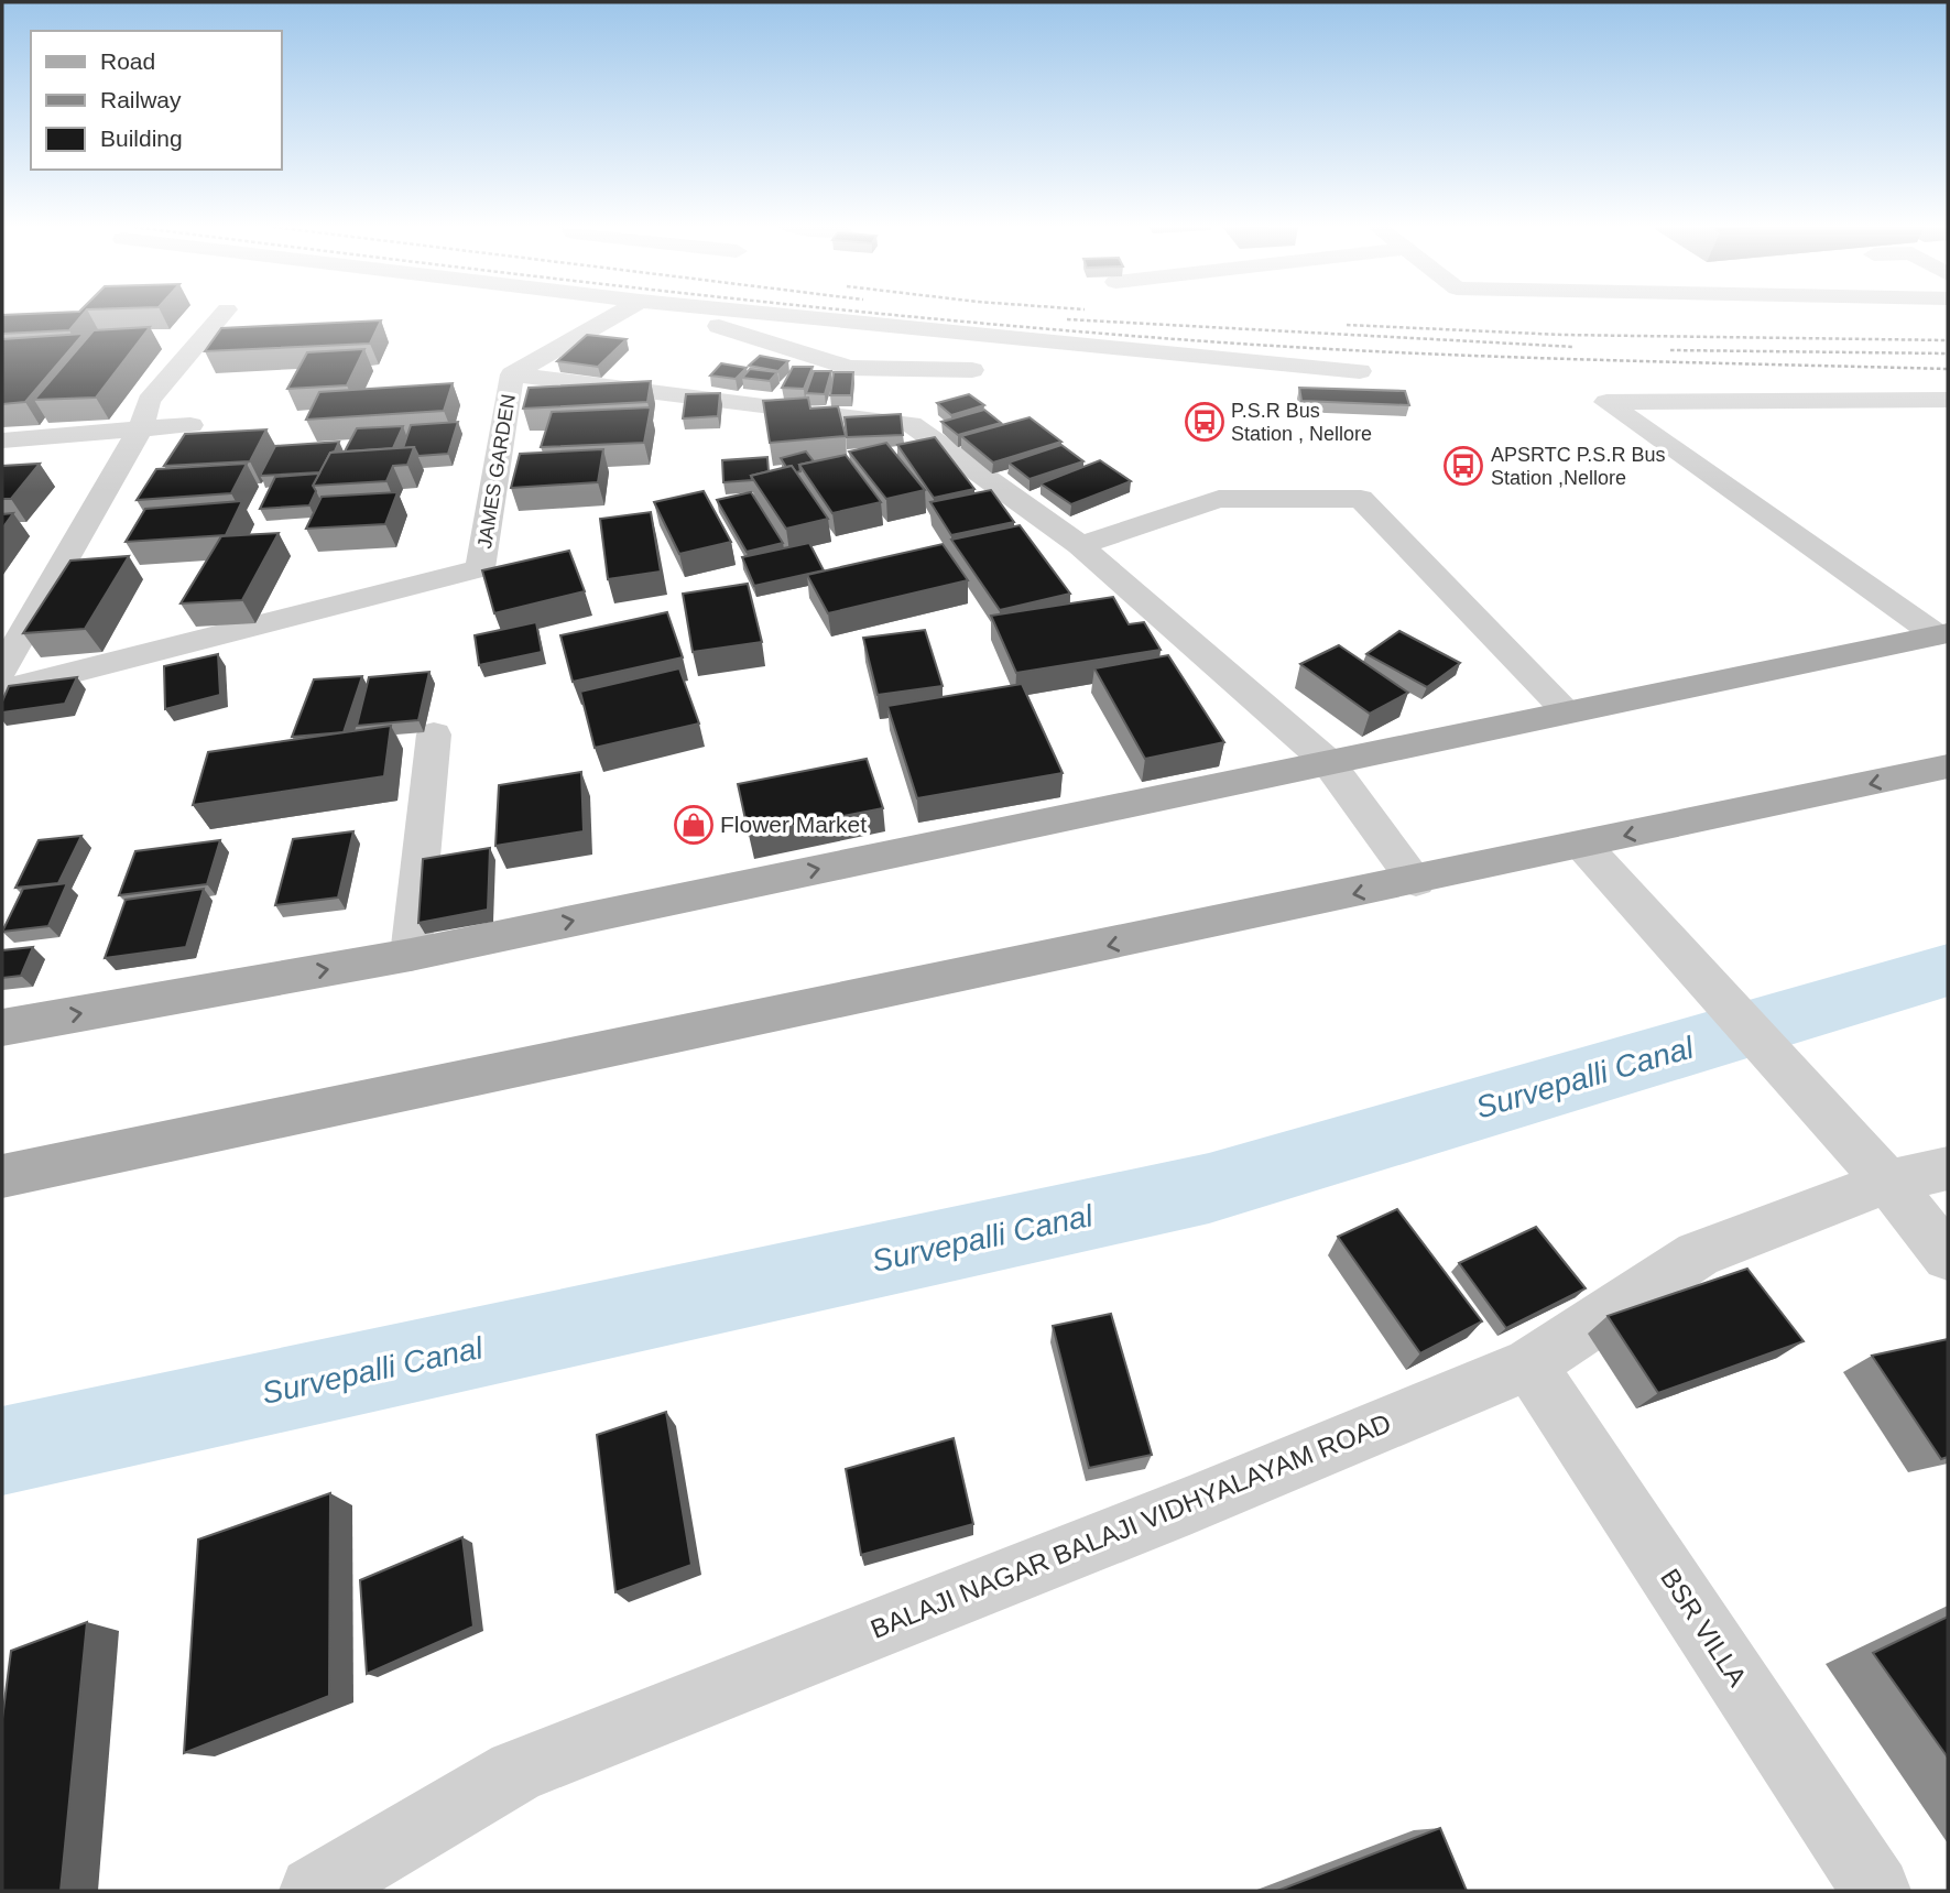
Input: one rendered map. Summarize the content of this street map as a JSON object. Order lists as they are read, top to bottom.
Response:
{
  "streets": {
    "street": ["JAMES GARDEN", "BALAJI NAGAR BALAJI VIDHYALAYAM ROAD", "BSR VILLA"]
  },
  "crossings": [
    ["BALAJI NAGAR BALAJI VIDHYALAYAM ROAD", "BSR VILLA"]
  ],
  "water": ["Survepalli Canal"],
  "places": {
    "bus stop": ["P.S.R Bus Station , Nellore", "APSRTC P.S.R Bus Station ,Nellore"],
    "shop": ["Flower Market"]
  },
  "legend": ["Road", "Railway", "Building"]
}
